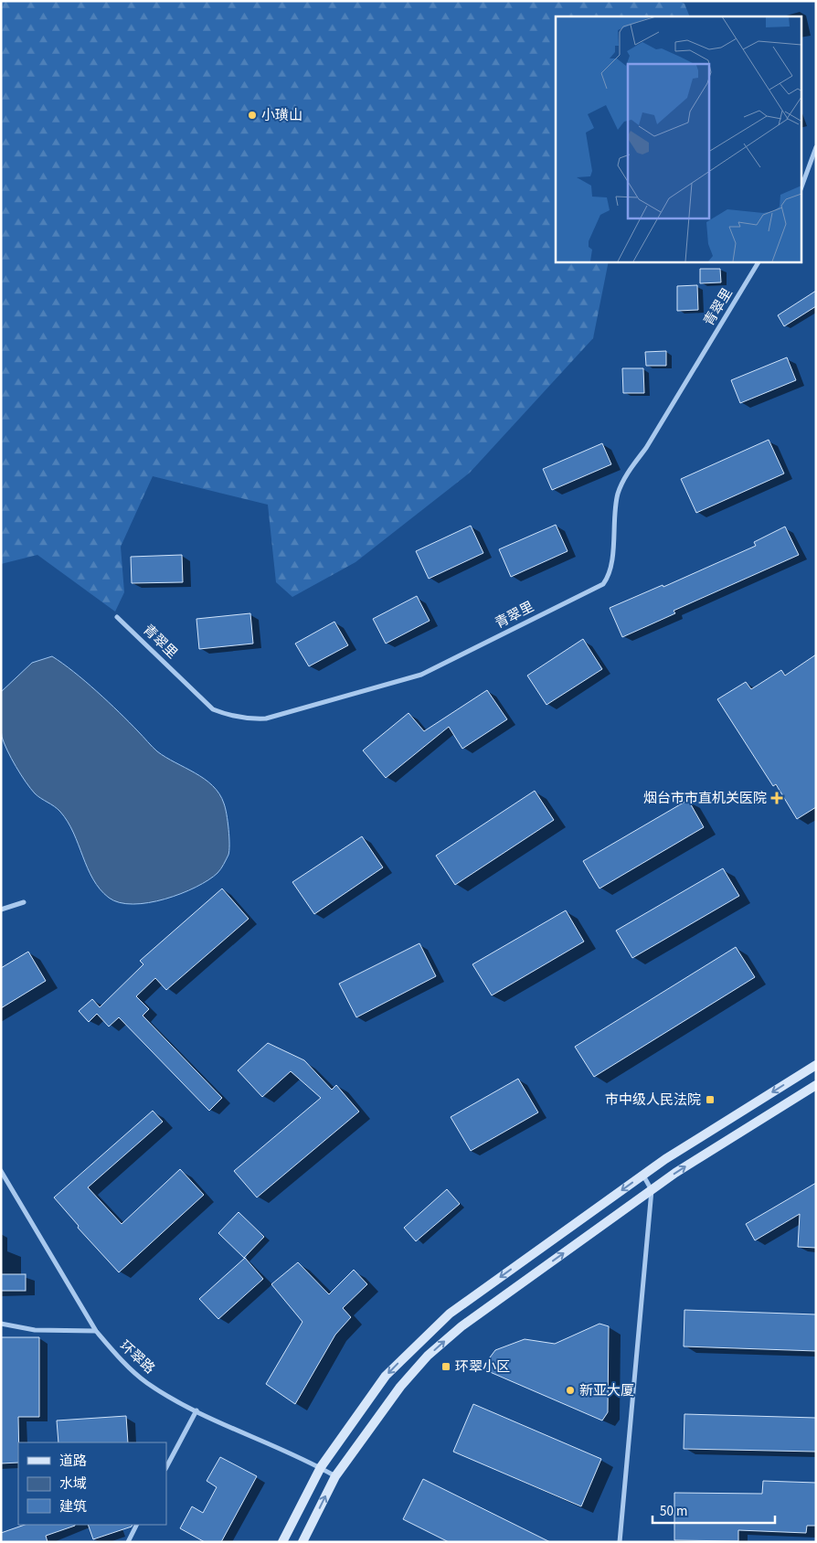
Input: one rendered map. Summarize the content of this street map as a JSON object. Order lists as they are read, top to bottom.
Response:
{
  "streets": {
    "street": ["青翠里", "环翠路"]
  },
  "places": {
    "other": ["小璜山", "新亚大厦"],
    "health": ["烟台市市直机关医院"],
    "transit": ["市中级人民法院", "环翠小区"]
  },
  "legend": ["道路", "水域", "建筑"],
  "scale_bar": "50 m"
}
